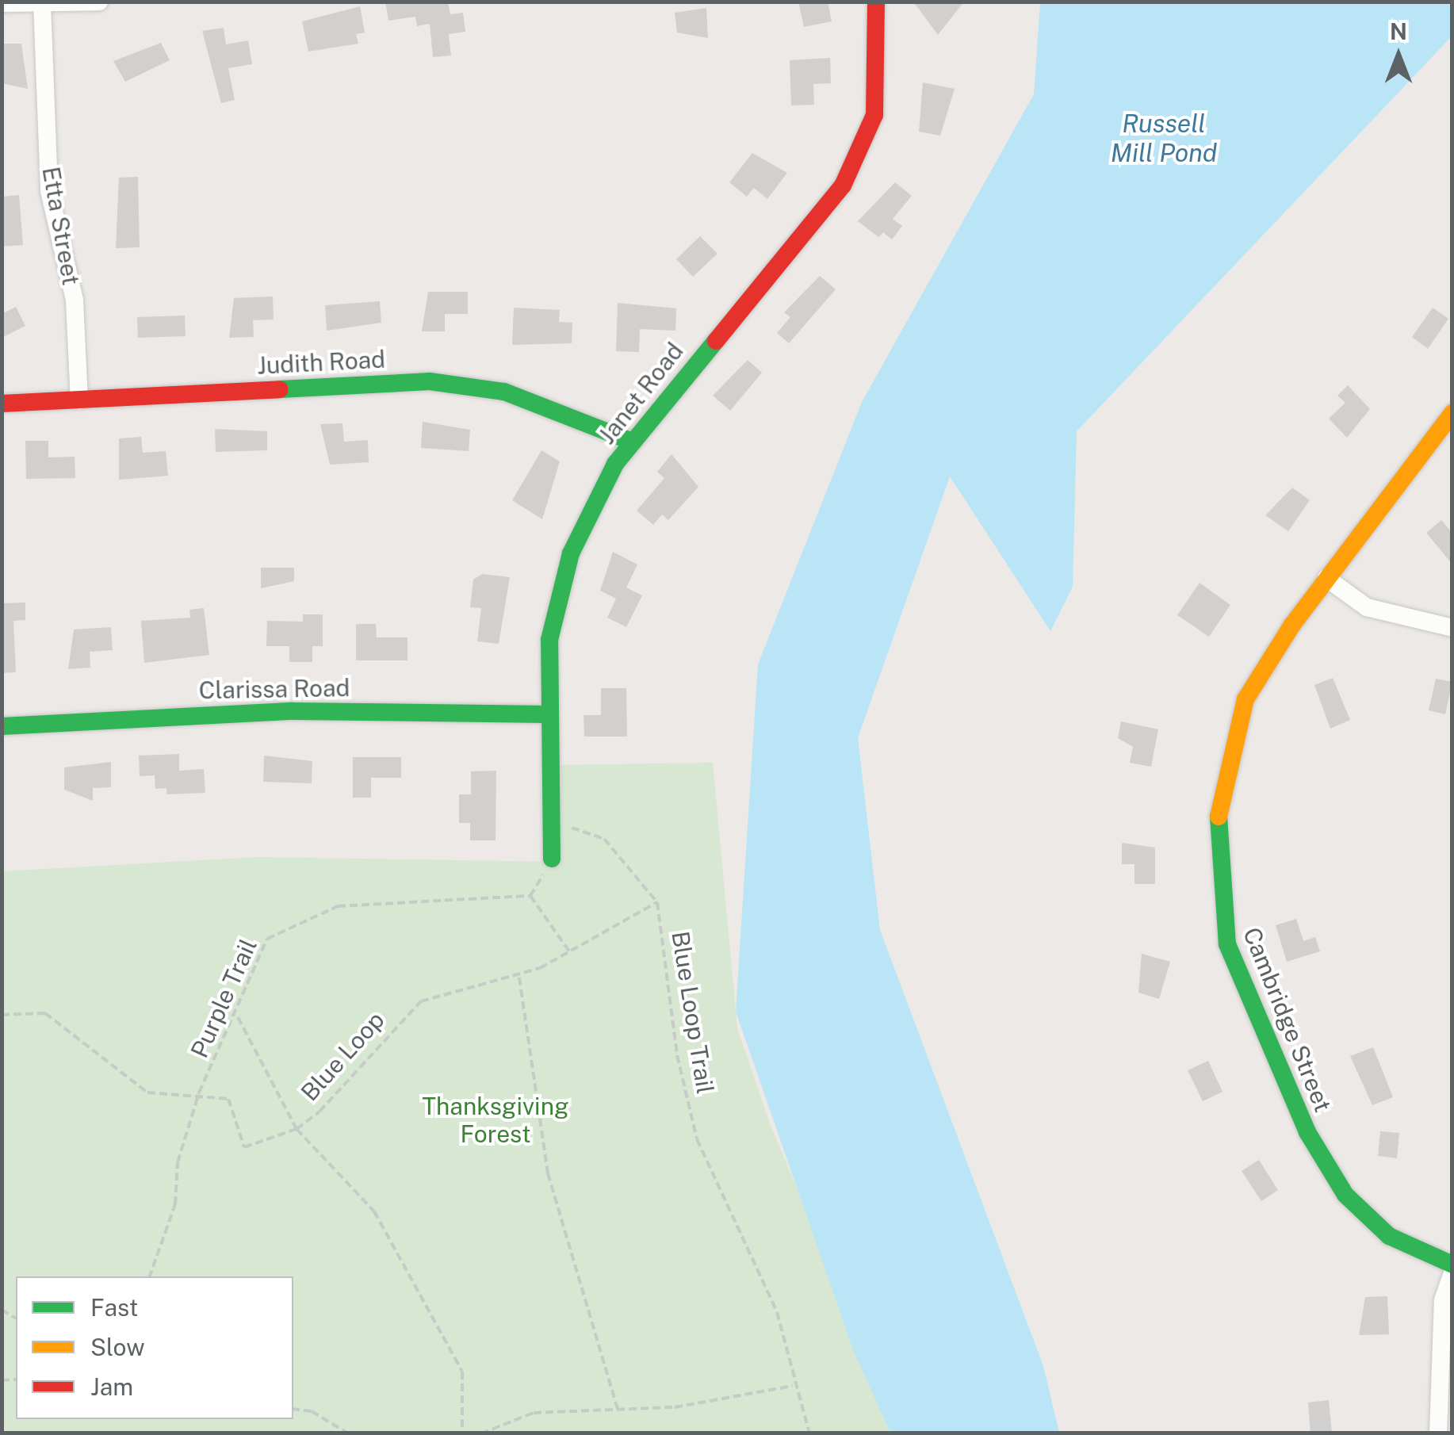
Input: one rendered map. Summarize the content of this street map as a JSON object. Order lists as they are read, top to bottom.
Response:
{
  "streets": {
    "street": [
      "Etta Street",
      "Judith Road",
      "Janet Road",
      "Clarissa Road",
      "Cambridge Street"
    ],
    "path": ["Purple Trail", "Blue Loop Trail", "Blue Loop"]
  },
  "crossings": [
    ["Etta Street", "Judith Road"],
    ["Judith Road", "Janet Road"],
    ["Janet Road", "Clarissa Road"],
    ["Janet Road", "Blue Loop Trail"],
    ["Purple Trail", "Blue Loop"],
    ["Blue Loop Trail", "Blue Loop"]
  ],
  "water": ["Russell Mill Pond"],
  "parks": ["Thanksgiving Forest"],
  "legend": ["Fast", "Slow", "Jam"],
  "north": "top"
}
